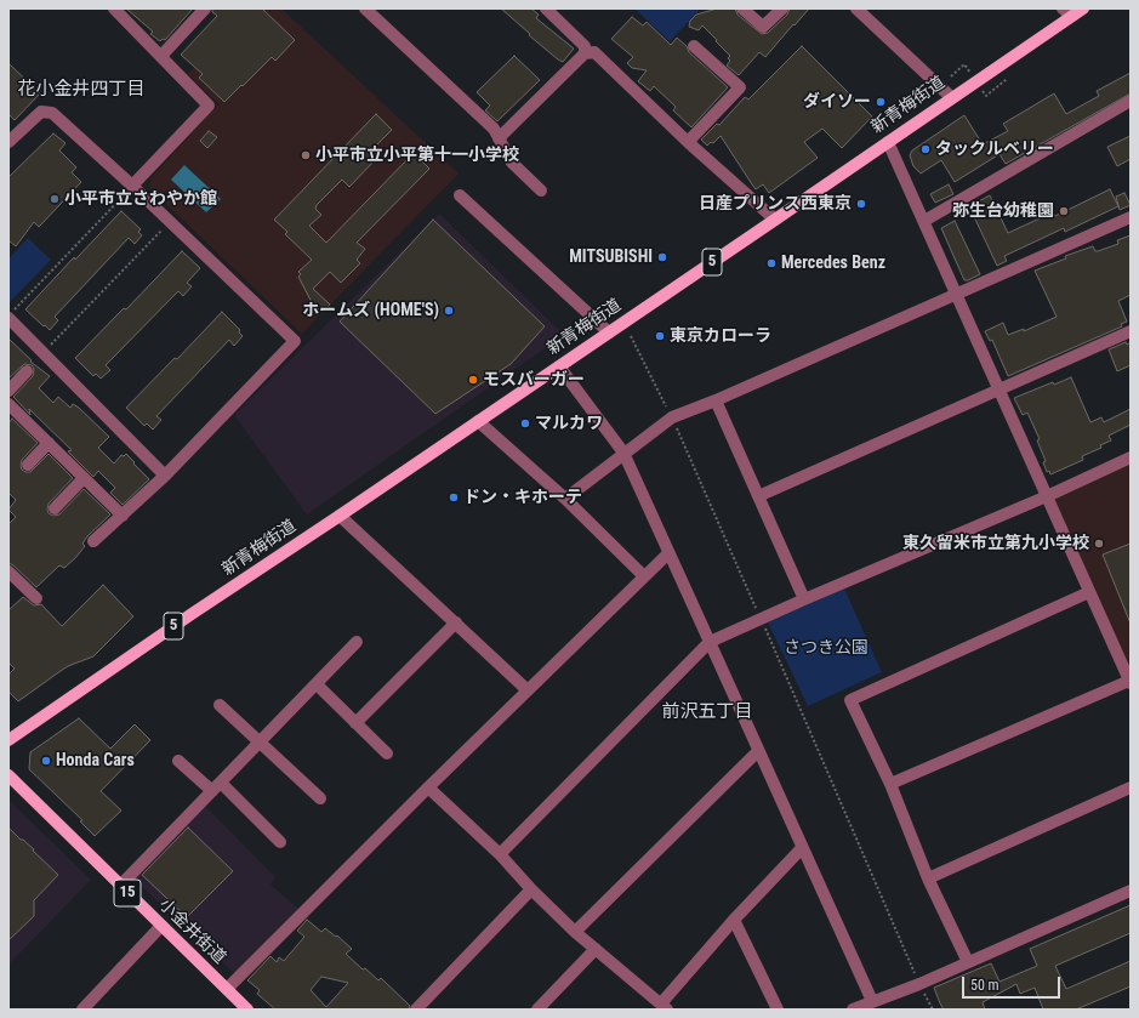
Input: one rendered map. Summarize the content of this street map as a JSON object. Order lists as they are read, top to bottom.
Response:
{
  "streets": {
    "main road": [
      "新青梅街道",
      "5",
      "15",
      "小金井街道"
    ]
  },
  "districts": ["花小金井四丁目", "前沢五丁目"],
  "parks": ["さつき公園"],
  "places": [
    "ダイソー",
    "タックルベリー",
    "小平市立小平第十一小学校",
    "小平市立さわやか館",
    "日産プリンス西東京",
    "弥生台幼稚園",
    "MITSUBISHI",
    "Mercedes Benz",
    "ホームズ (HOME'S)",
    "東京カローラ",
    "モスバーガー",
    "マルカワ",
    "ドン・キホーテ",
    "東久留米市立第九小学校",
    "Honda Cars"
  ],
  "scale_bar": "50 m"
}
